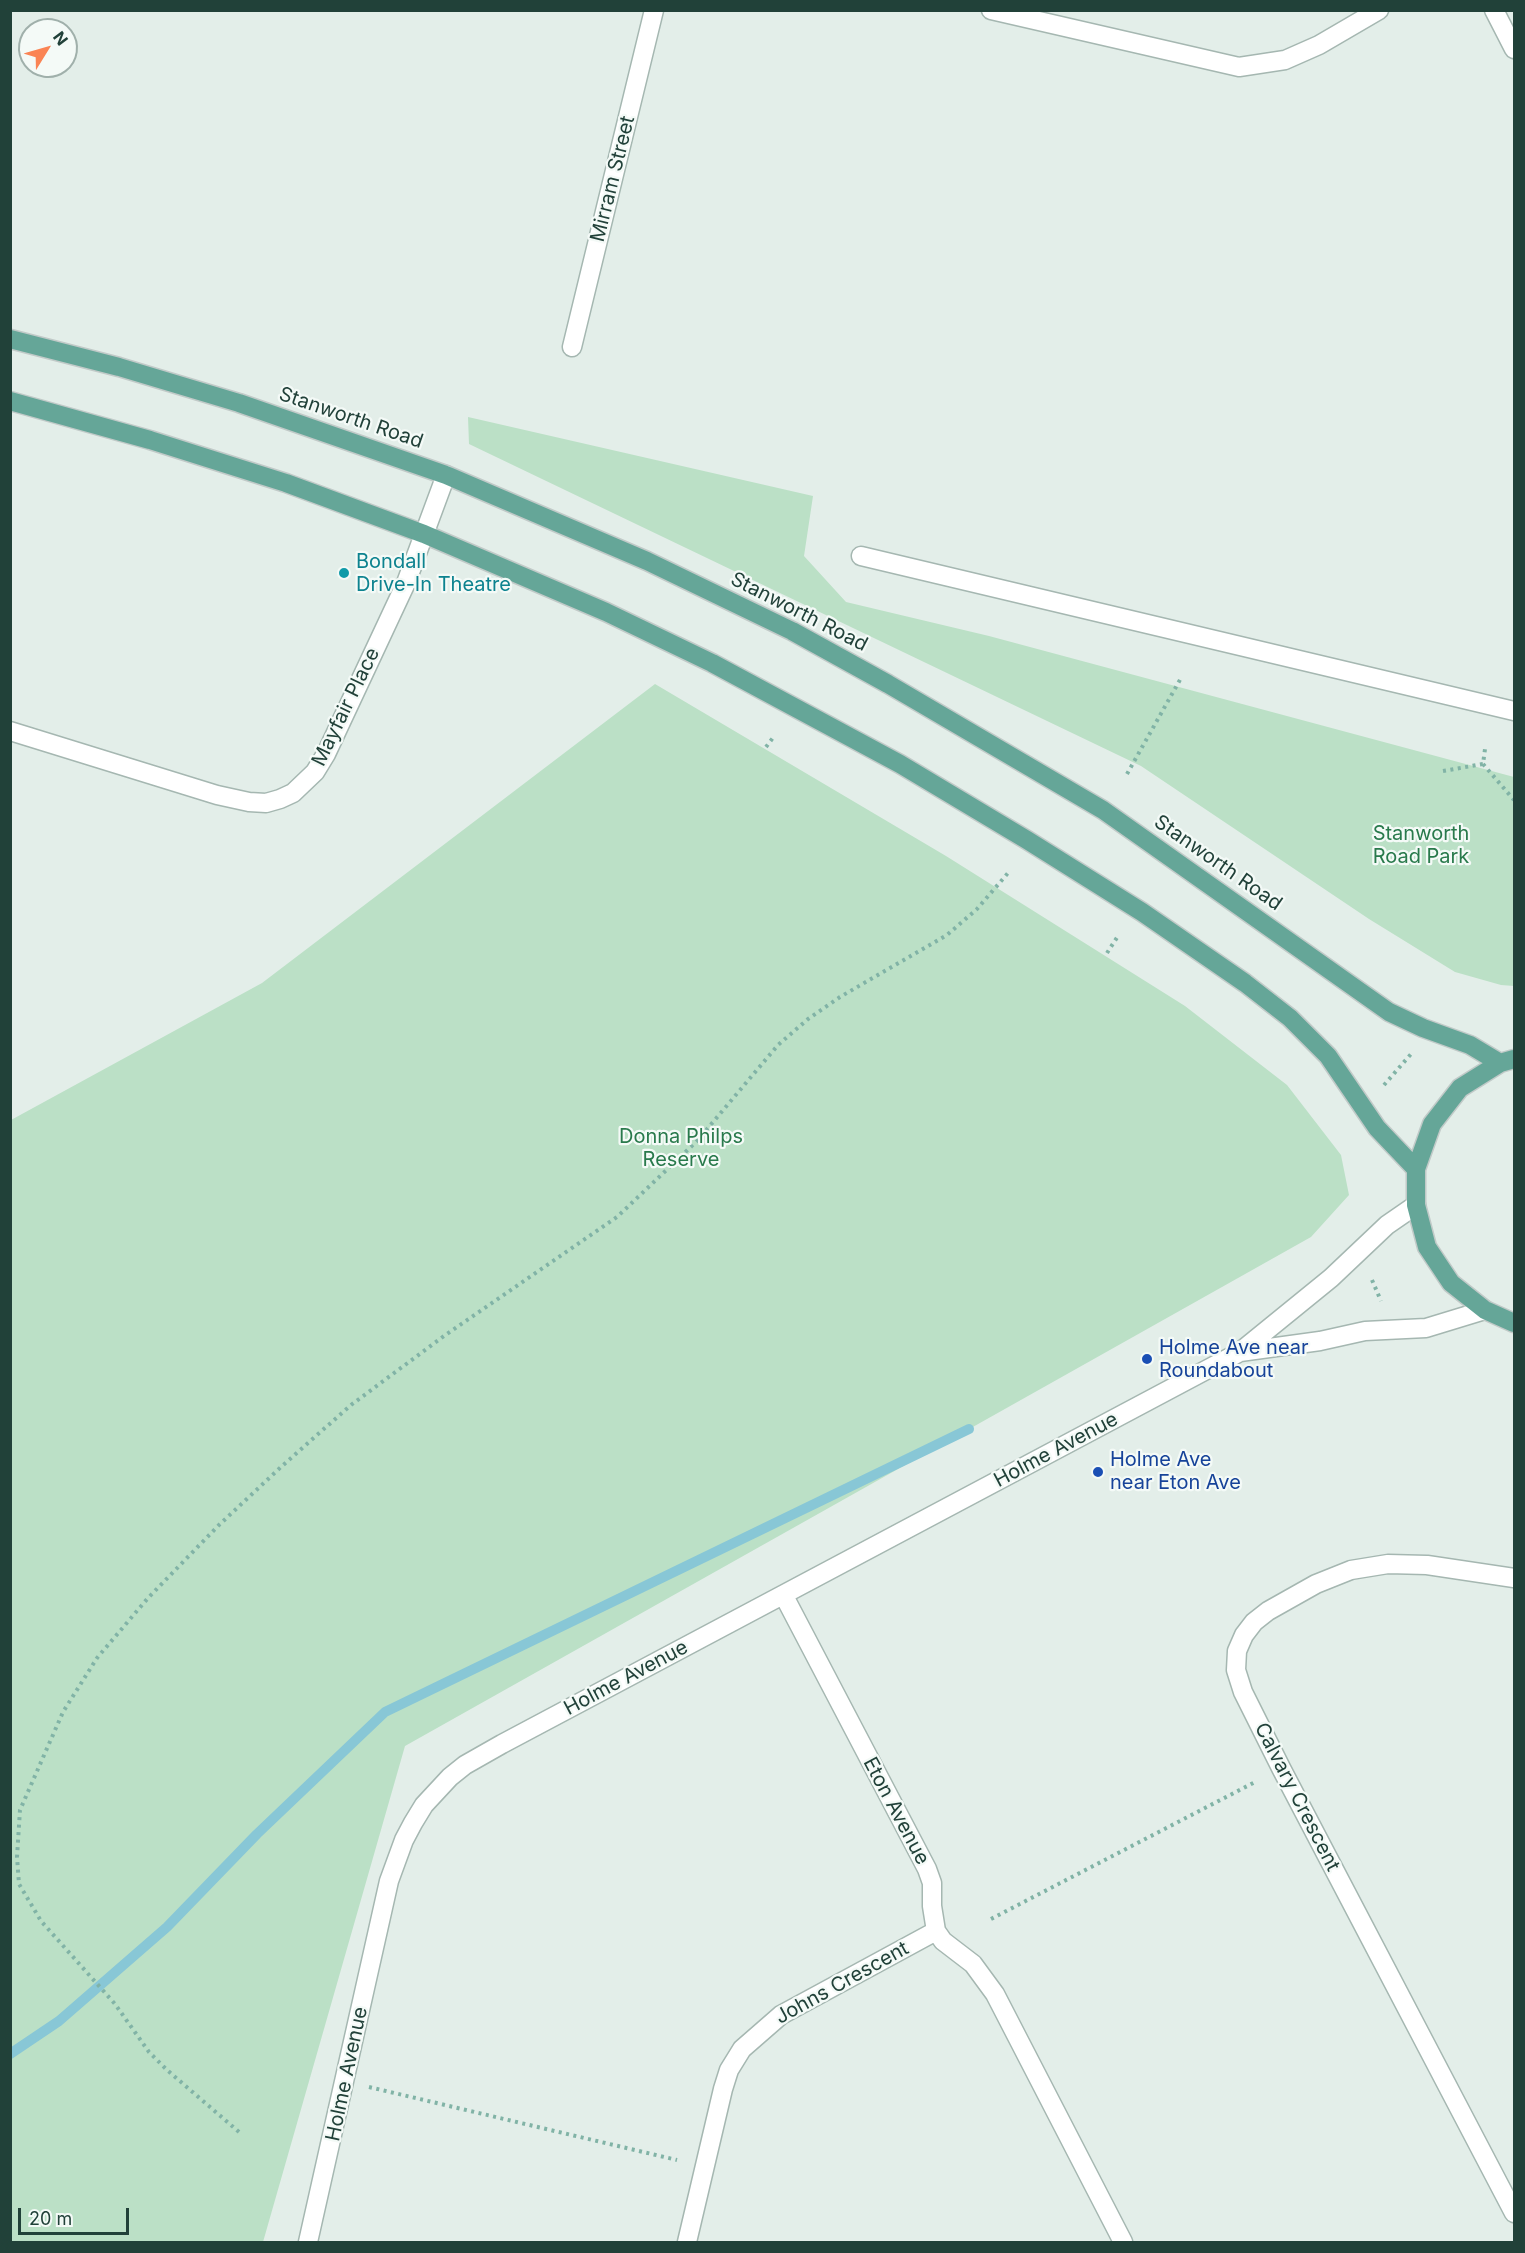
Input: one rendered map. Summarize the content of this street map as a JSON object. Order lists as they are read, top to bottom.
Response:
{
  "streets": {
    "main road": ["Stanworth Road"],
    "street": [
      "Mirram Street",
      "Mayfair Place",
      "Holme Avenue",
      "Calvary Crescent",
      "Eton Avenue",
      "Johns Crescent"
    ]
  },
  "crossings": [
    ["Stanworth Road", "Mayfair Place"],
    ["Holme Avenue", "Eton Avenue"],
    ["Eton Avenue", "Johns Crescent"]
  ],
  "parks": ["Stanworth Road Park", "Donna Philps Reserve"],
  "places": ["Bondall Drive-In Theatre", "Holme Ave near Roundabout", "Holme Ave near Eton Ave"],
  "scale_bar": "20 m",
  "north": "top right"
}
